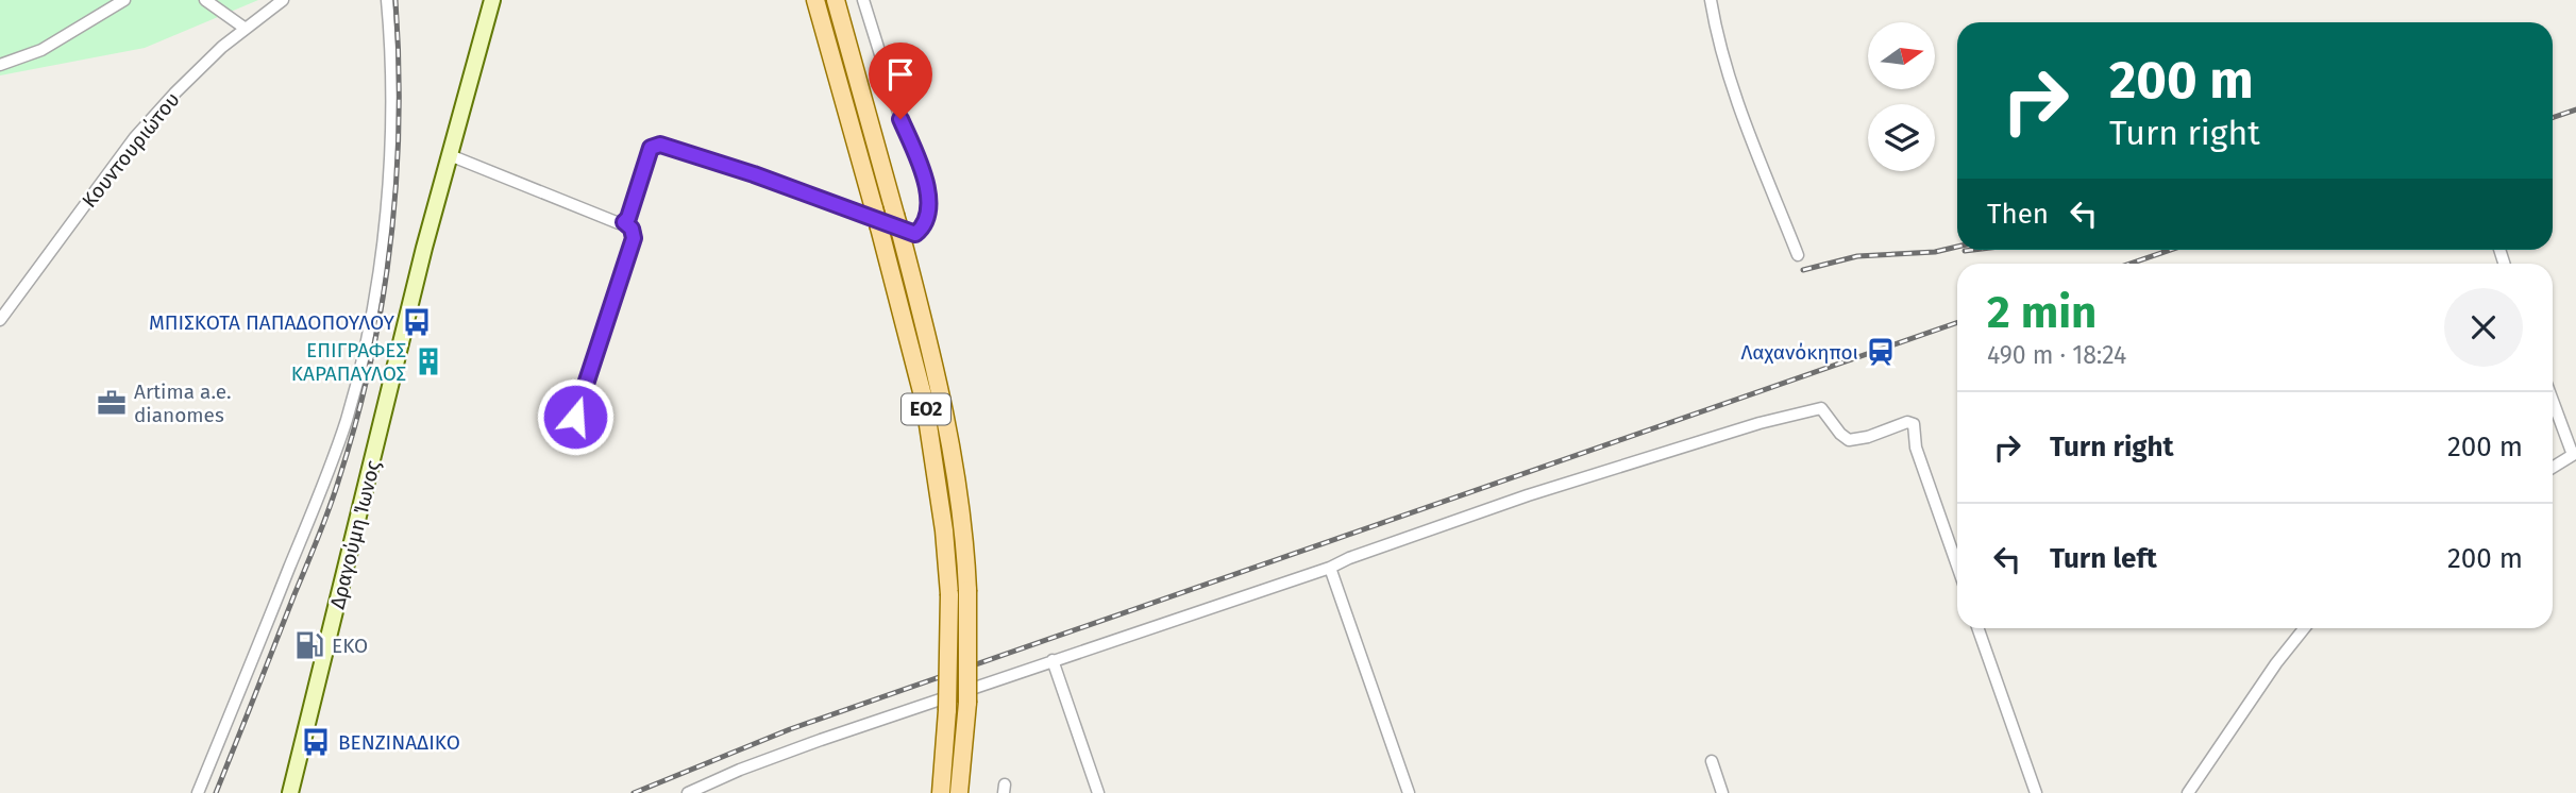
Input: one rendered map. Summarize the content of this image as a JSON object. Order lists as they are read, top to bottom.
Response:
{
  "streets": {
    "main road": ["ΕΟ2", "Δραγούμη Ίωνος"],
    "street": ["Κουντουριώτου"]
  },
  "places": {
    "bus stop": ["ΜΠΙΣΚΟΤΑ ΠΑΠΑΔΟΠΟΥΛΟΥ", "ΒΕΝΖΙΝΑΔΙΚΟ"],
    "station": ["Λαχανόκηποι"],
    "building": ["ΕΠΙΓΡΑΦΕΣ ΚΑΡΑΠΑΥΛΟΣ"],
    "office": ["Artima a.e. dianomes"],
    "fuel station": ["EKO"]
  },
  "north": "right",
  "page": {
    "turn": ["200 m", "Turn right"],
    "then": "Then",
    "heading": ["2 min", "490 m · 18:24"],
    "list": [
      {
        "name": "Turn right",
        "value": "200 m"
      },
      {
        "name": "Turn left",
        "value": "200 m"
      }
    ]
  }
}
